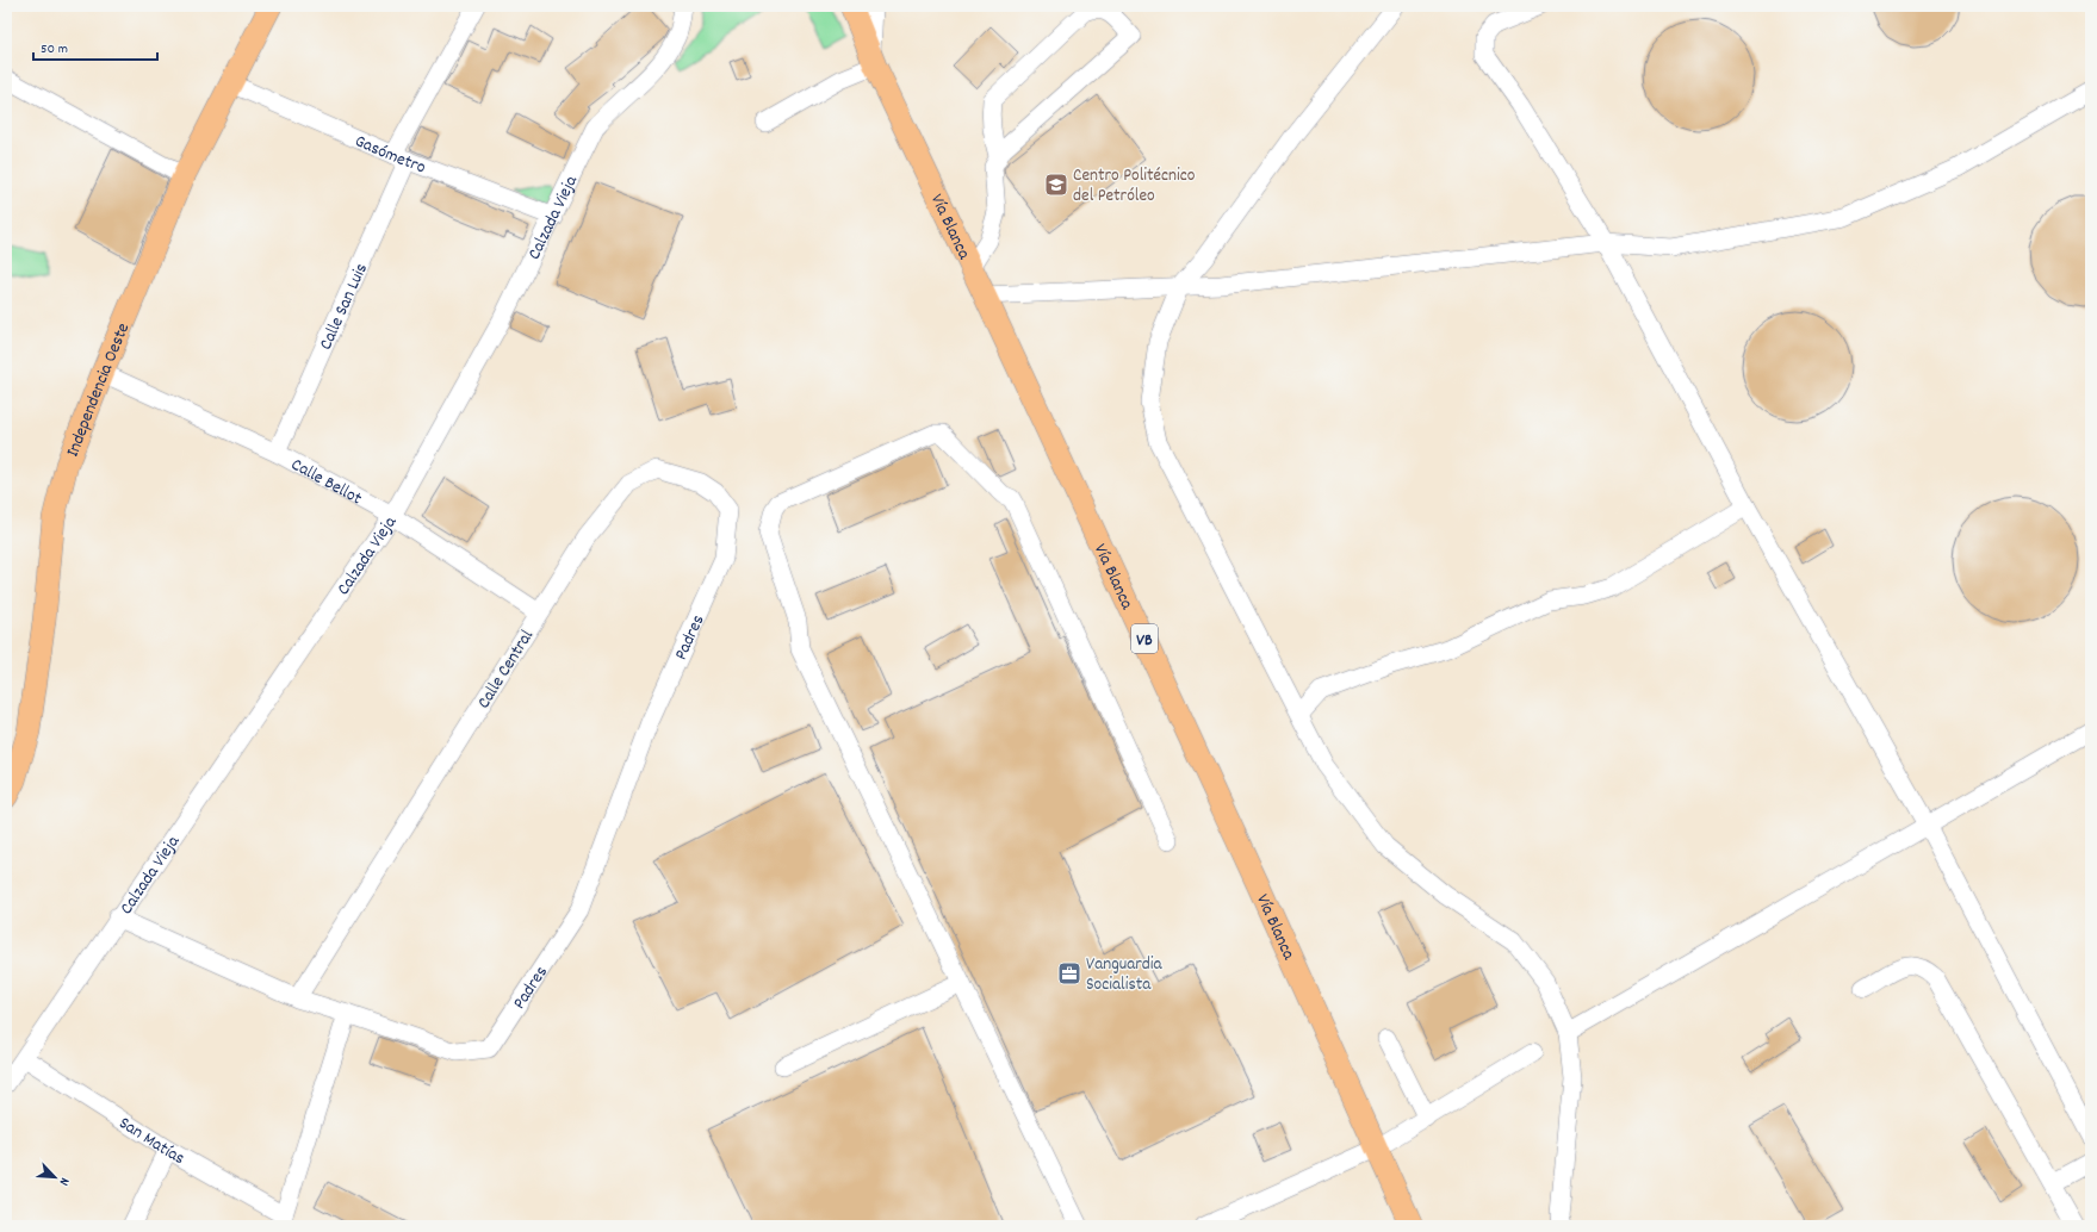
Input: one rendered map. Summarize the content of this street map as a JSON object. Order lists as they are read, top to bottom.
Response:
{
  "streets": {
    "main road": ["Vía Blanca", "Independencia Oeste", "VB"],
    "street": [
      "Gasómetro",
      "Calzada Vieja",
      "Calle San Luis",
      "Calle Bellot",
      "Padres",
      "Calle Central",
      "San Matías"
    ]
  },
  "crossings": [
    ["Gasómetro", "Calzada Vieja"],
    ["Gasómetro", "Calle San Luis"],
    ["Gasómetro", "Independencia Oeste"],
    ["Calzada Vieja", "Calle Bellot"],
    ["Calzada Vieja", "Padres"],
    ["Calzada Vieja", "San Matías"],
    ["Calle San Luis", "Calle Bellot"],
    ["Independencia Oeste", "Calle Bellot"],
    ["Calle Bellot", "Calle Central"],
    ["Padres", "Calle Central"]
  ],
  "places": {
    "school or university": ["Centro Politécnico del Petróleo"],
    "office": ["Vanguardia Socialista"]
  },
  "scale_bar": "50 m",
  "north": "bottom right"
}
